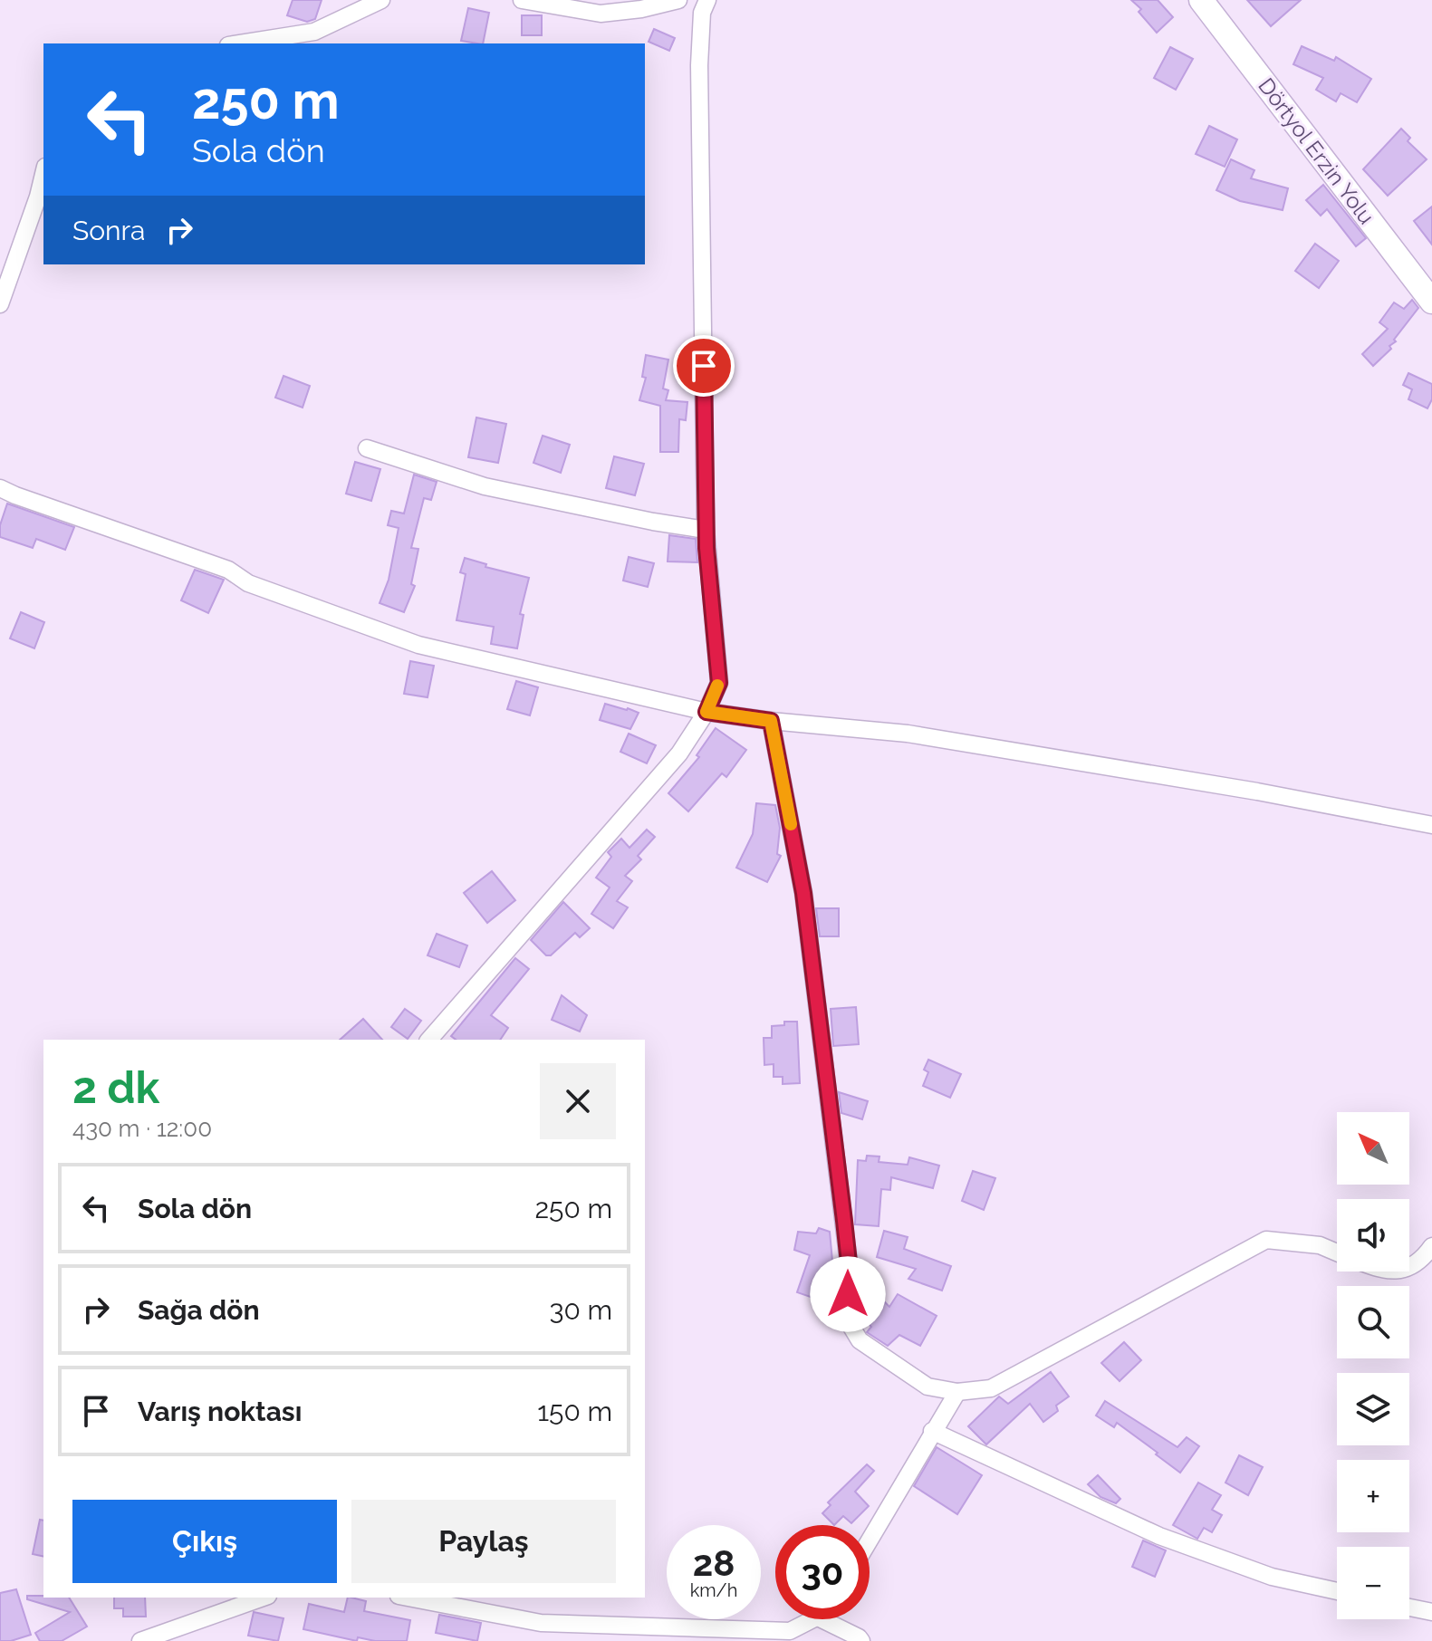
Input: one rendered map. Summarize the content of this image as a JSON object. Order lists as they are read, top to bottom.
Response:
{
  "streets": {
    "main road": ["Dörtyol Erzin Yolu"]
  },
  "north": "top left",
  "page": {
    "turn": ["250 m", "Sola dön"],
    "then": "Sonra",
    "heading": ["2 dk", "430 m · 12:00"],
    "map_buttons": ["+", "−"],
    "list": [
      {
        "name": "Sola dön",
        "value": "250 m"
      },
      {
        "name": "Sağa dön",
        "value": "30 m"
      },
      {
        "name": "Varış noktası",
        "value": "150 m"
      }
    ],
    "buttons": ["Çıkış", "Paylaş"],
    "speed": "28 km/h",
    "limit": "30"
  }
}
